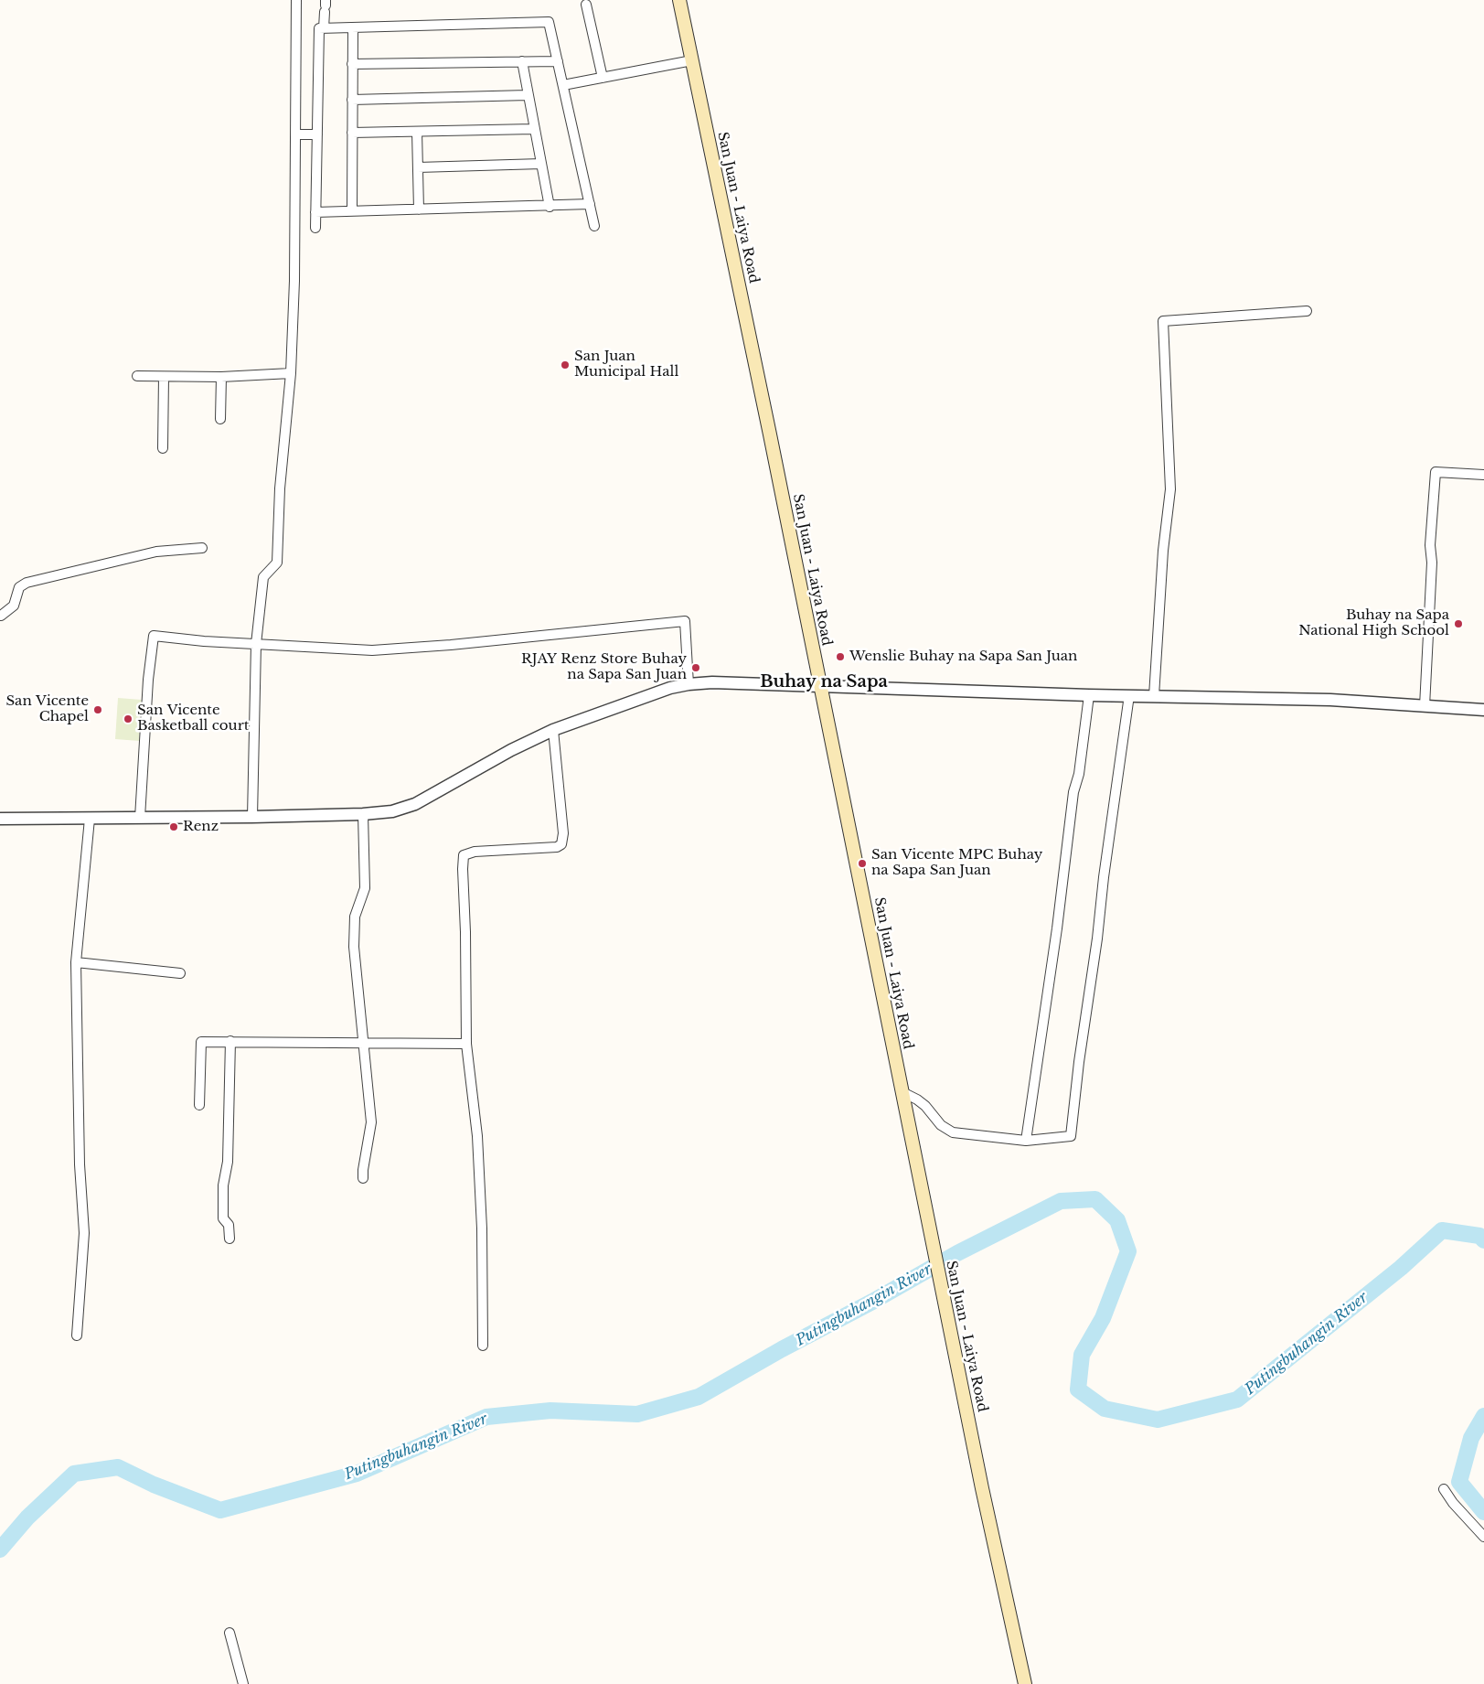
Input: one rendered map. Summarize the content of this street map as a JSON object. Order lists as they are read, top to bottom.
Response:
{
  "streets": {
    "main road": ["San Juan - Laiya Road"]
  },
  "districts": ["Buhay na Sapa"],
  "water": ["Putingbuhangin River"],
  "places": [
    "San Juan Municipal Hall",
    "Buhay na Sapa National High School",
    "Wenslie Buhay na Sapa San Juan",
    "RJAY Renz Store Buhay na Sapa San Juan",
    "San Vicente Chapel",
    "San Vicente Basketball court",
    "Renz",
    "San Vicente MPC Buhay na Sapa San Juan"
  ]
}
